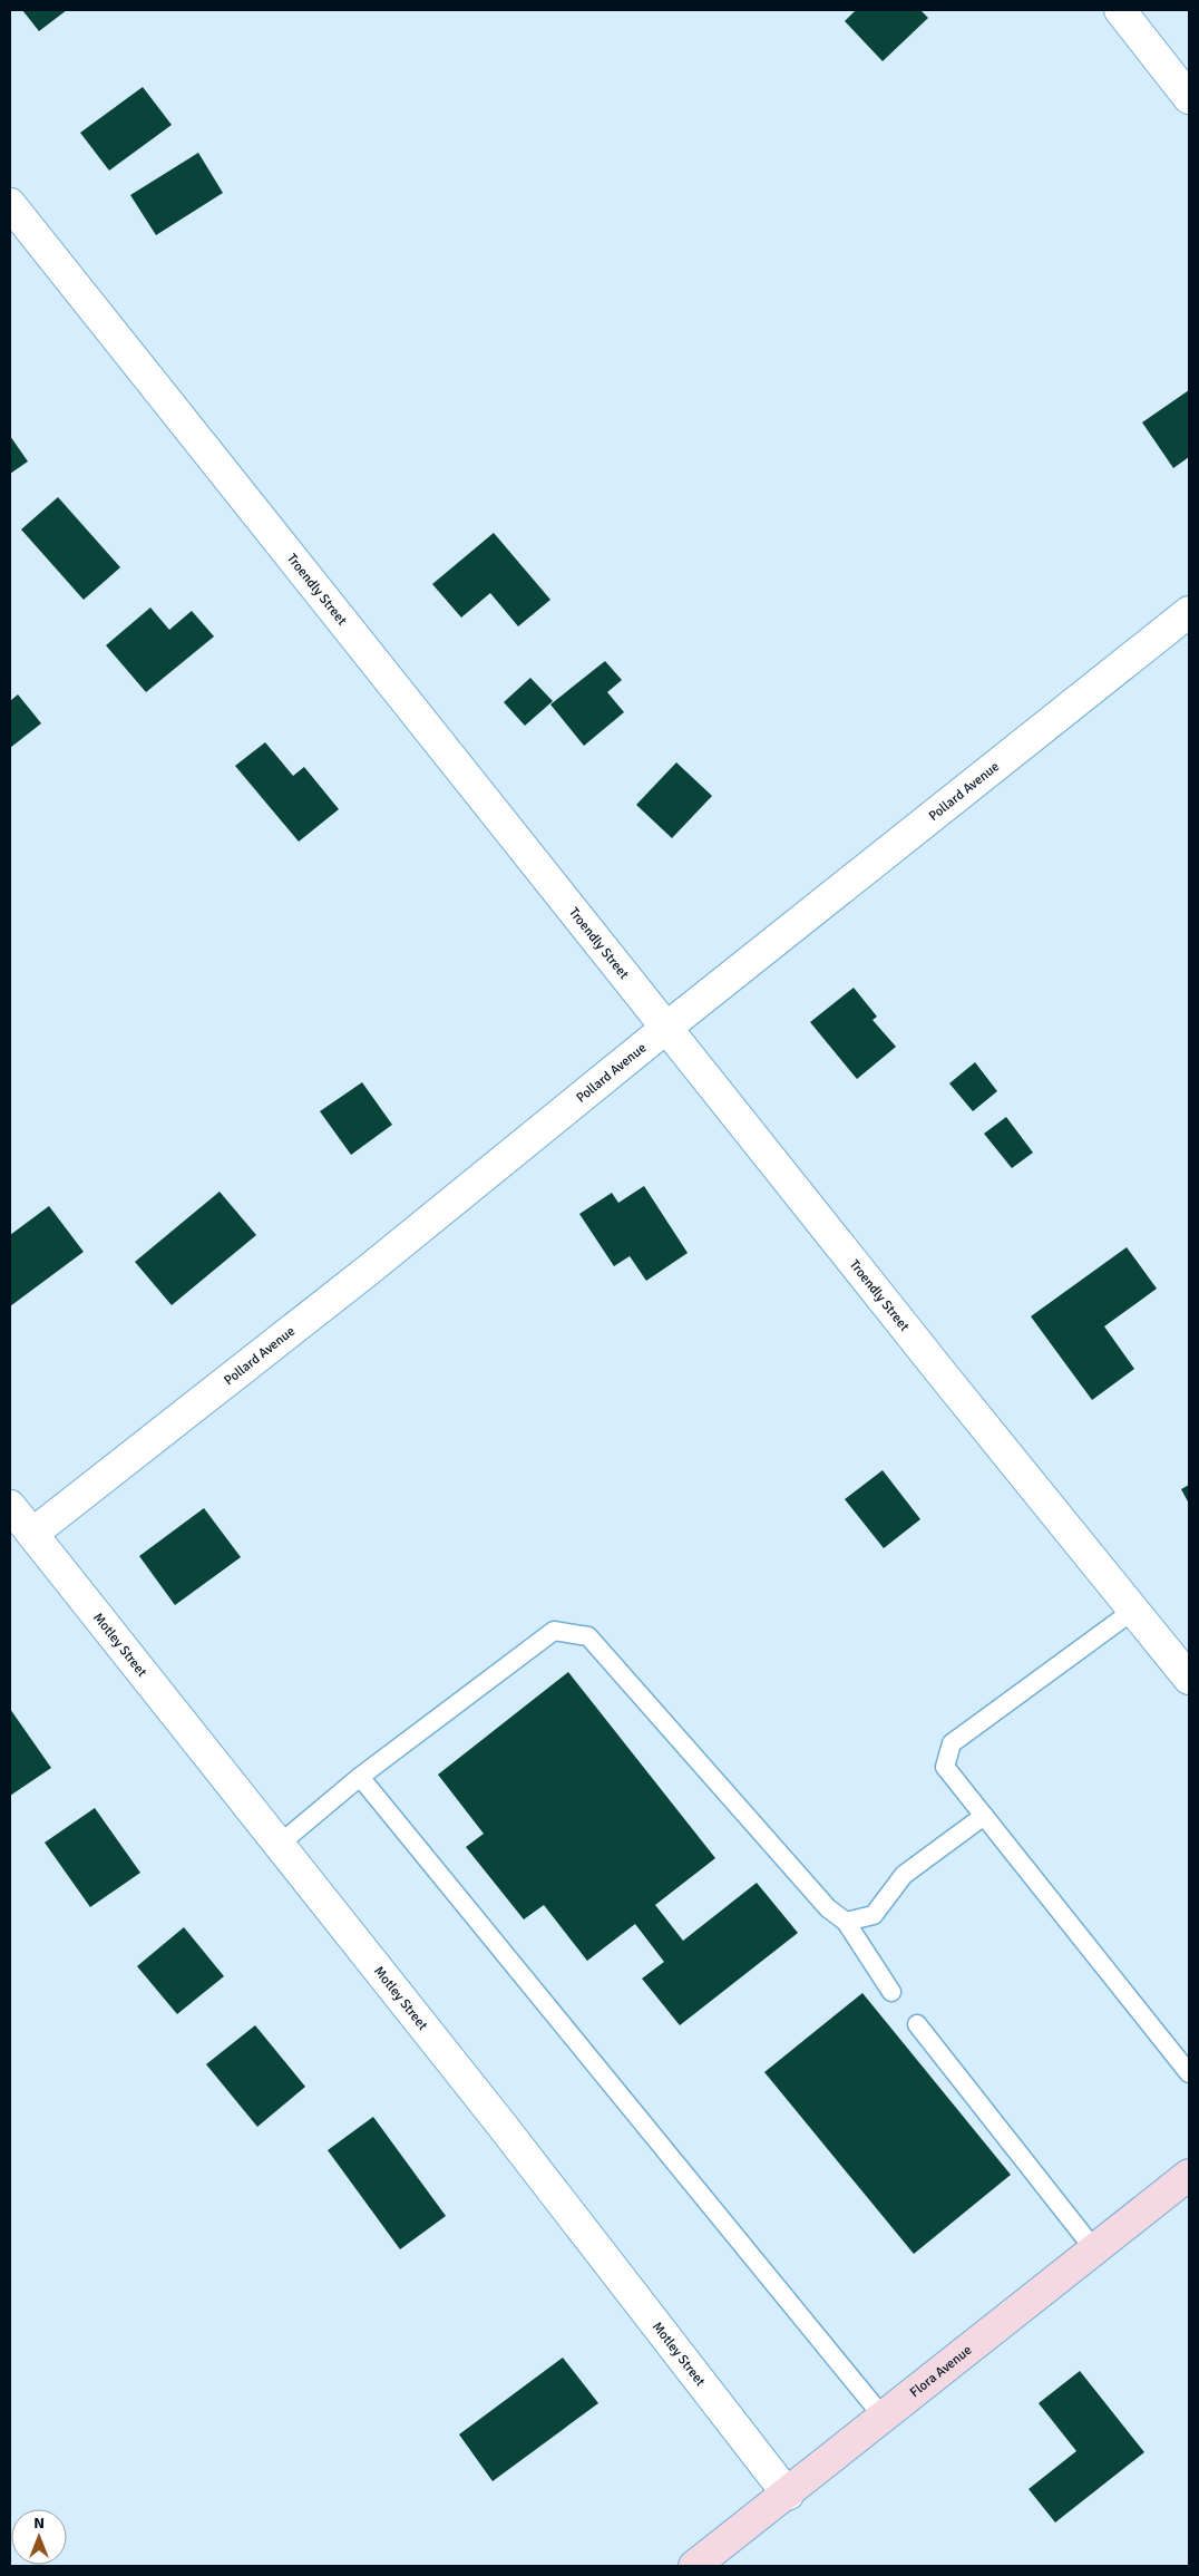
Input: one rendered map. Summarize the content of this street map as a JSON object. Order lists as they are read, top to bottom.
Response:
{
  "streets": {
    "street": [
      "Troendly Street",
      "Pollard Avenue",
      "Motley Street",
      "Flora Avenue"
    ]
  },
  "crossings": [
    ["Troendly Street", "Pollard Avenue"],
    ["Pollard Avenue", "Motley Street"],
    ["Motley Street", "Flora Avenue"]
  ],
  "north": "top"
}
